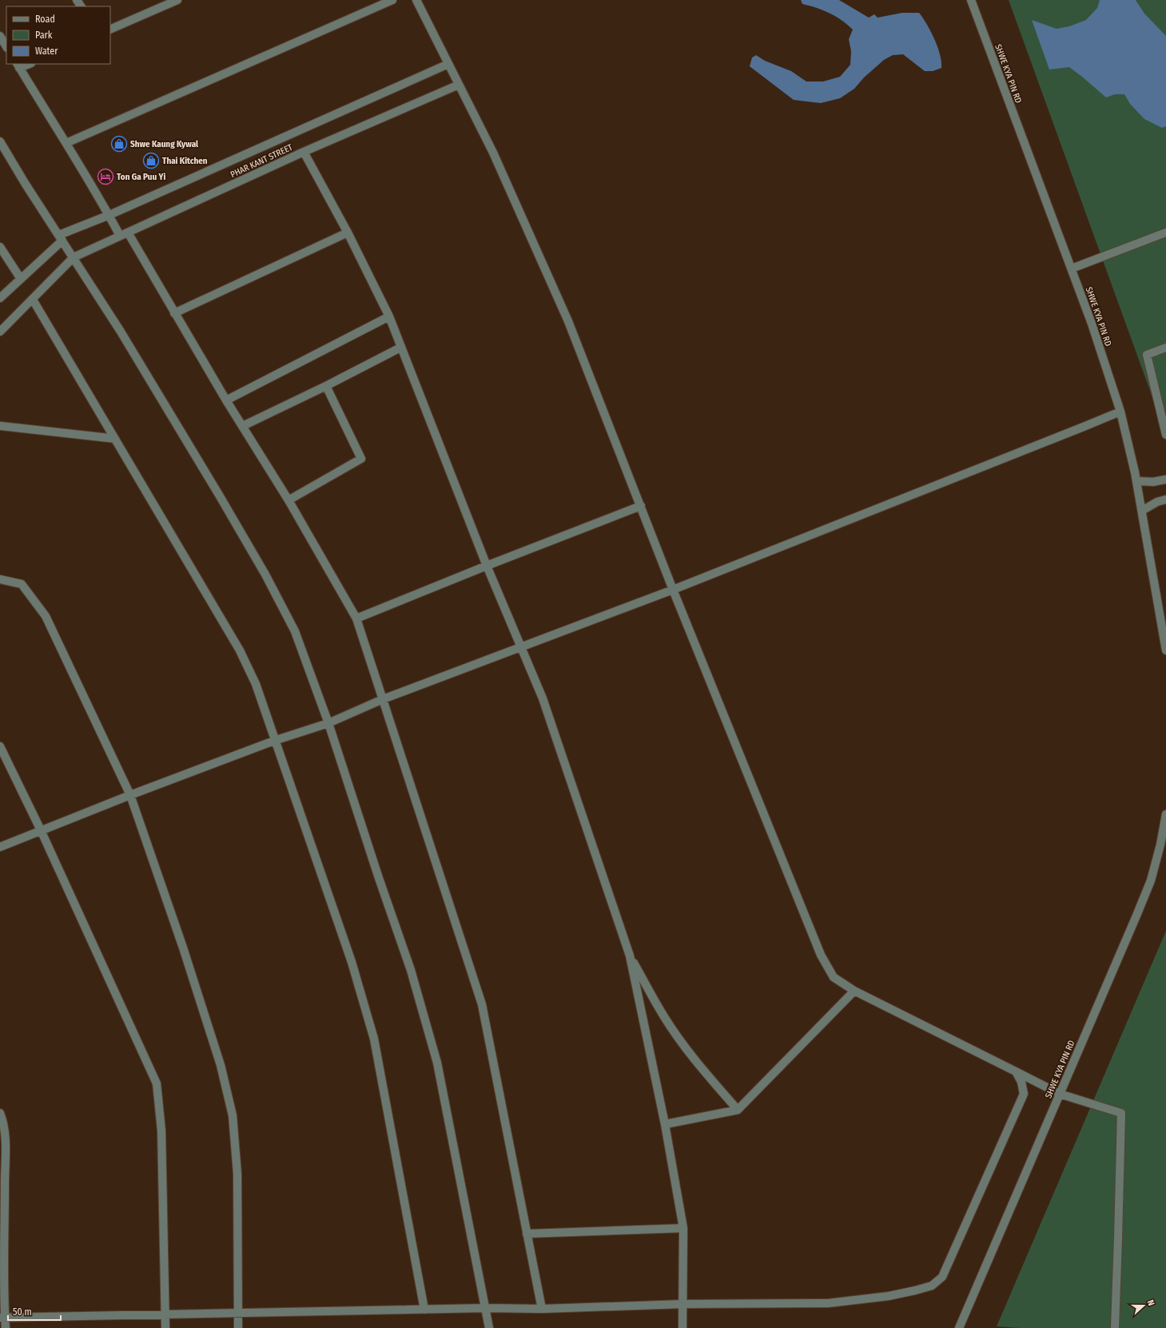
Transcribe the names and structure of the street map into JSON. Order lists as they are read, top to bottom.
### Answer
{
  "streets": {
    "street": ["SHWE KYA PIN RD", "PHAR KANT STREET"]
  },
  "places": {
    "shop": ["Shwe Kaung Kywal", "Thai Kitchen"],
    "hotel": ["Ton Ga Puu Yi"]
  },
  "legend": ["Road", "Park", "Water"],
  "scale_bar": "50 m",
  "north": "right"
}
